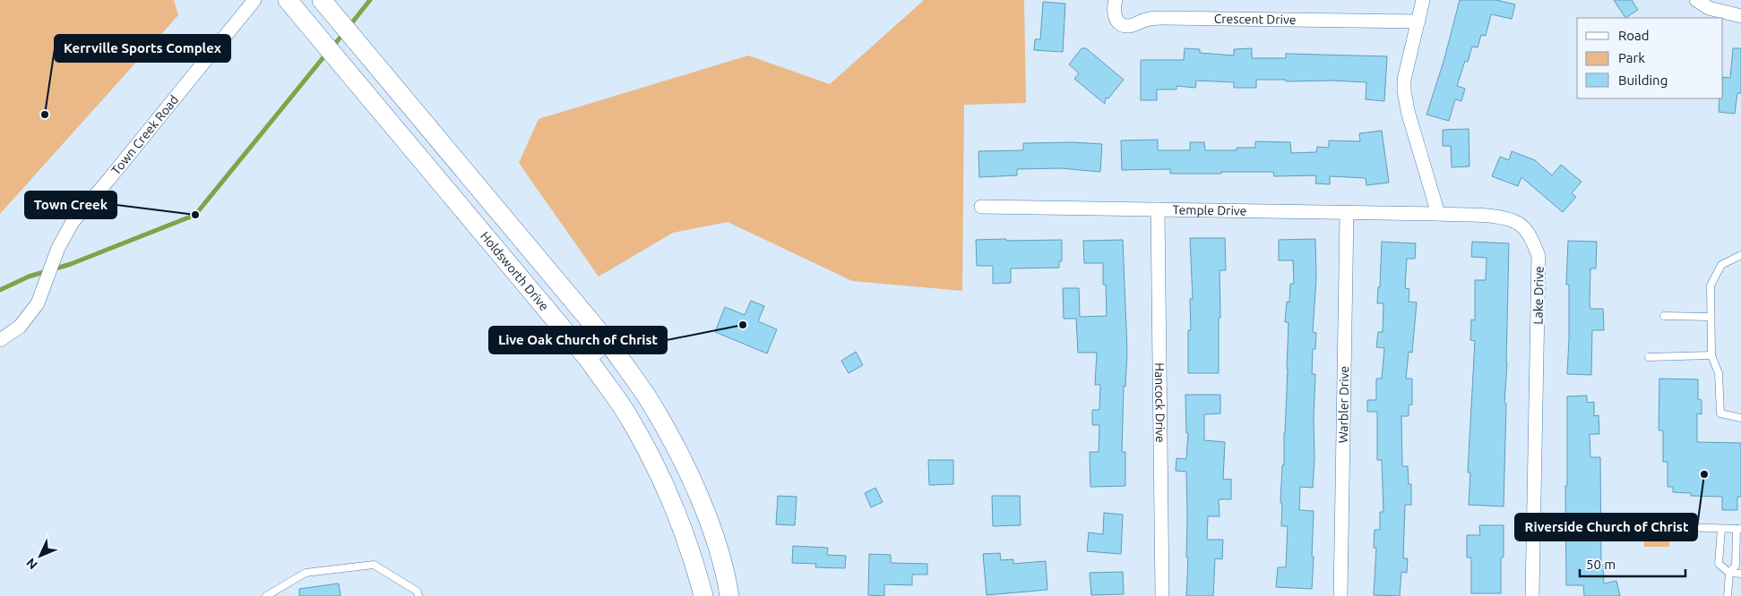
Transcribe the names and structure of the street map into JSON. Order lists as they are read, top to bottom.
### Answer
{
  "streets": {
    "main road": ["Holdsworth Drive"],
    "street": [
      "Crescent Drive",
      "Town Creek Road",
      "Temple Drive",
      "Lake Drive",
      "Hancock Drive",
      "Warbler Drive"
    ]
  },
  "crossings": [
    ["Temple Drive", "Lake Drive"],
    ["Temple Drive", "Hancock Drive"],
    ["Temple Drive", "Warbler Drive"]
  ],
  "places": [
    "Kerrville Sports Complex",
    "Town Creek",
    "Live Oak Church of Christ",
    "Riverside Church of Christ"
  ],
  "legend": ["Road", "Park", "Building"],
  "scale_bar": "50 m",
  "north": "bottom left"
}
